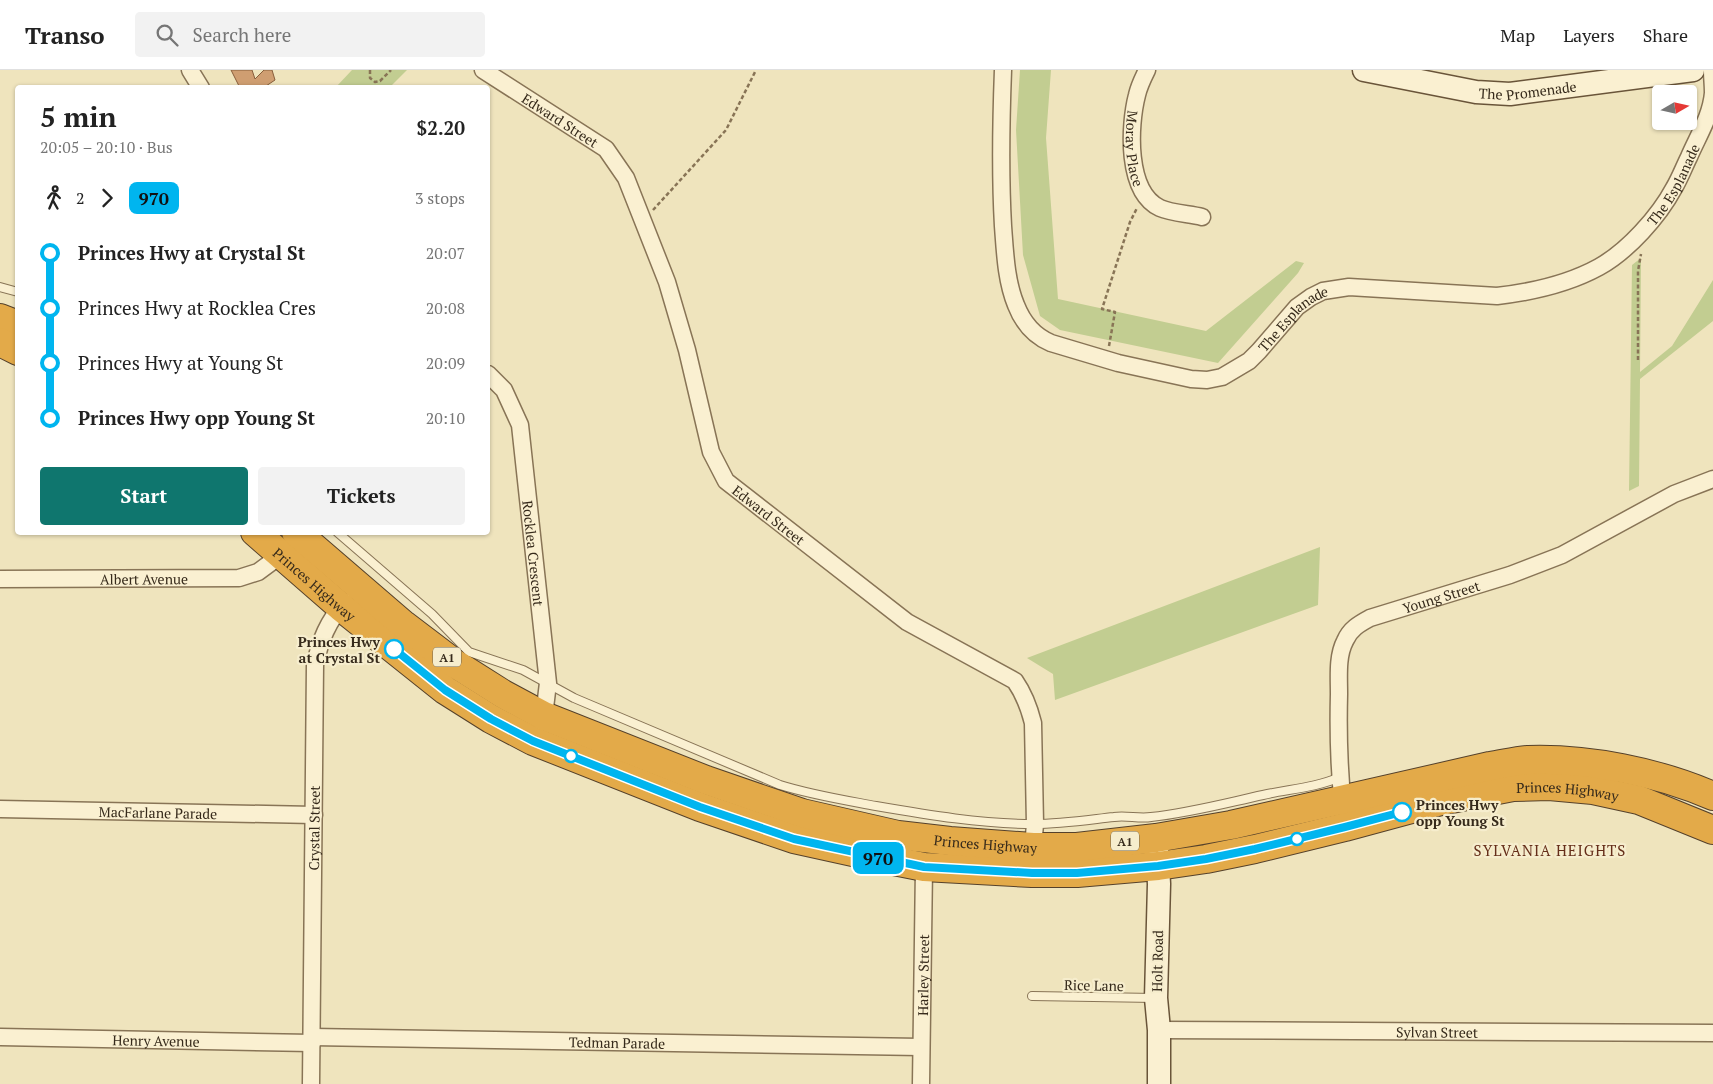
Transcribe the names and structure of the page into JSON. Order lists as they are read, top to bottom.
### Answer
{
  "streets": {
    "highway": ["Princes Highway", "A1"],
    "street": [
      "The Promenade",
      "Edward Street",
      "Moray Place",
      "The Esplanade",
      "Rocklea Crescent",
      "Albert Avenue",
      "Young Street",
      "MacFarlane Parade",
      "Crystal Street",
      "Holt Road",
      "Harley Street",
      "Sylvan Street",
      "Henry Avenue",
      "Tedman Parade"
    ],
    "lane": ["Rice Lane"]
  },
  "crossings": [
    ["Edward Street", "Princes Highway"],
    ["Rocklea Crescent", "Princes Highway"],
    ["Albert Avenue", "Princes Highway"],
    ["Princes Highway", "Young Street"],
    ["Princes Highway", "Crystal Street"],
    ["Princes Highway", "Holt Road"],
    ["Princes Highway", "Harley Street"],
    ["MacFarlane Parade", "Crystal Street"],
    ["Crystal Street", "Henry Avenue"],
    ["Crystal Street", "Tedman Parade"],
    ["Holt Road", "Rice Lane"],
    ["Holt Road", "Sylvan Street"],
    ["Harley Street", "Tedman Parade"],
    ["Henry Avenue", "Tedman Parade"]
  ],
  "districts": ["SYLVANIA HEIGHTS"],
  "places": ["Princes Hwy at Crystal St", "Princes Hwy opp Young St"],
  "lines": ["bus line 970"],
  "north": "right",
  "page": {
    "header": "Transo",
    "search": "Search here",
    "nav": ["Map", "Layers", "Share"],
    "on_map": "970",
    "heading": ["5 min", "20:05 – 20:10 · Bus", "$2.20"],
    "legs": ["2", "970", "3 stops"],
    "list": [
      {
        "name": "Princes Hwy at Crystal St",
        "value": "20:07"
      },
      {
        "name": "Princes Hwy at Rocklea Cres",
        "value": "20:08"
      },
      {
        "name": "Princes Hwy at Young St",
        "value": "20:09"
      },
      {
        "name": "Princes Hwy opp Young St",
        "value": "20:10"
      }
    ],
    "buttons": ["Start", "Tickets"]
  }
}
